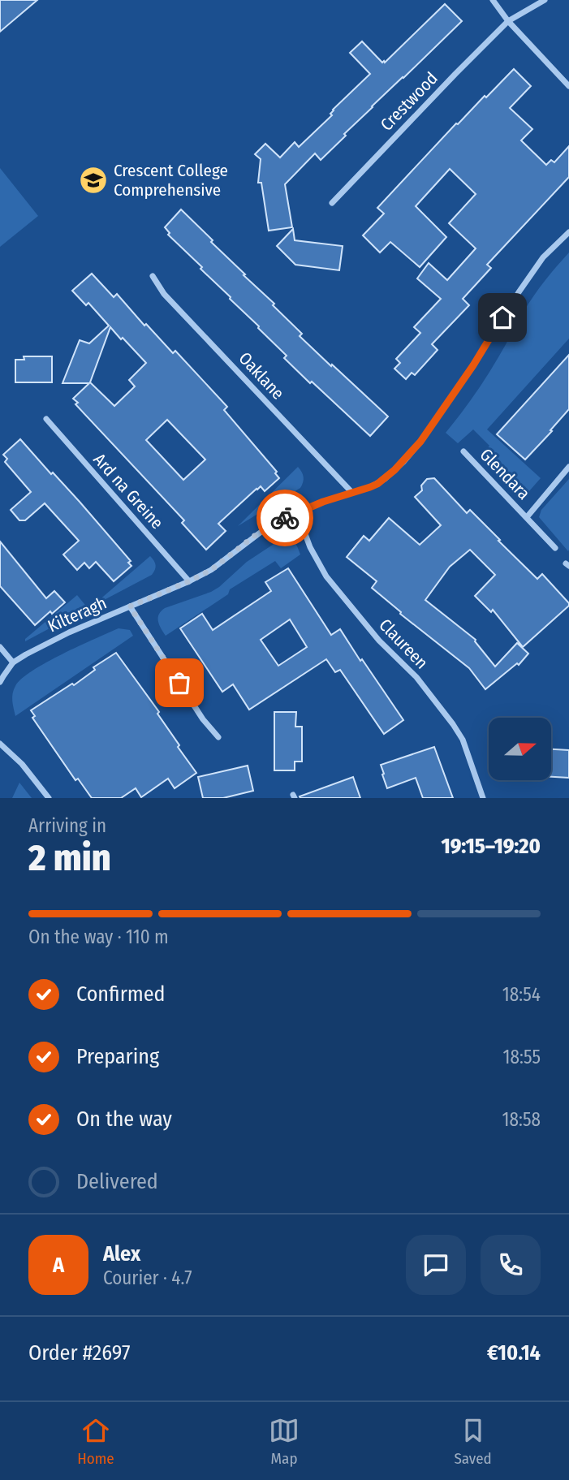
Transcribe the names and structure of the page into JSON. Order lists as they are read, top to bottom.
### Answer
{
  "streets": {
    "street": [
      "Crestwood",
      "Oaklane",
      "Glendara",
      "Ard na Greine",
      "Kilteragh",
      "Claureen"
    ]
  },
  "crossings": [
    ["Oaklane", "Kilteragh"],
    ["Ard na Greine", "Kilteragh"],
    ["Kilteragh", "Claureen"]
  ],
  "places": {
    "school or university": ["Crescent College Comprehensive"]
  },
  "north": "right",
  "page": {
    "heading": ["2 min", "Arriving in", "19:15–19:20"],
    "panel": [
      "Alex",
      "Courier · 4.7",
      "Order #2697",
      "€10.14"
    ],
    "bar": "On the way · 110 m",
    "list": [
      ["Confirmed", "18:54"],
      ["Preparing", "18:55"],
      ["On the way", "18:58"],
      "Delivered"
    ],
    "round": "A",
    "tabs": ["Home", "Map", "Saved"]
  }
}
